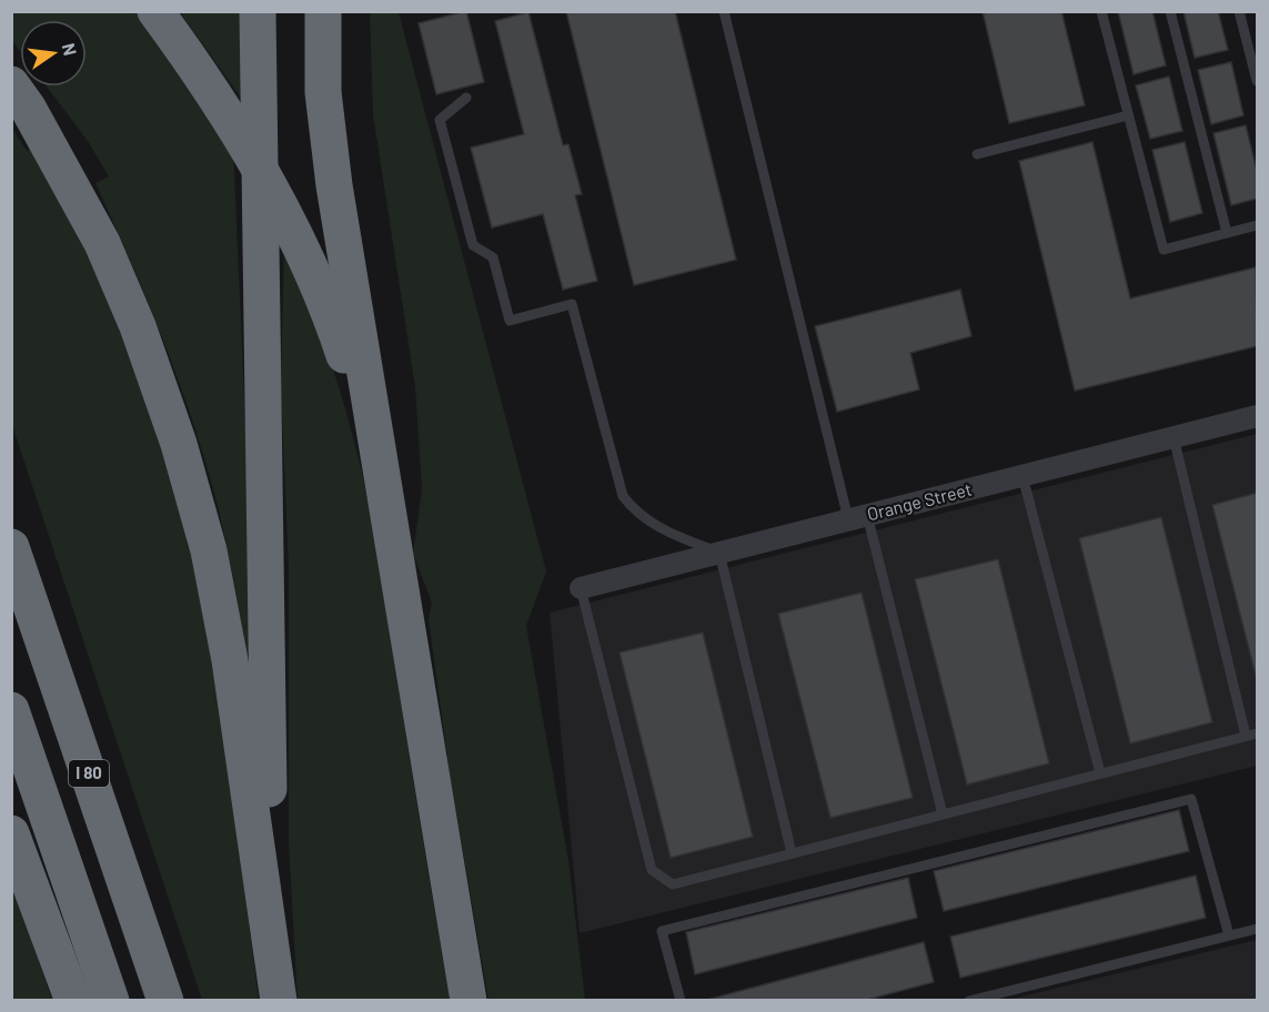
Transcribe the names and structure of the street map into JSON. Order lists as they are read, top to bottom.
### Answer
{
  "streets": {
    "highway": ["I 80"],
    "street": ["Orange Street"]
  },
  "north": "right"
}
